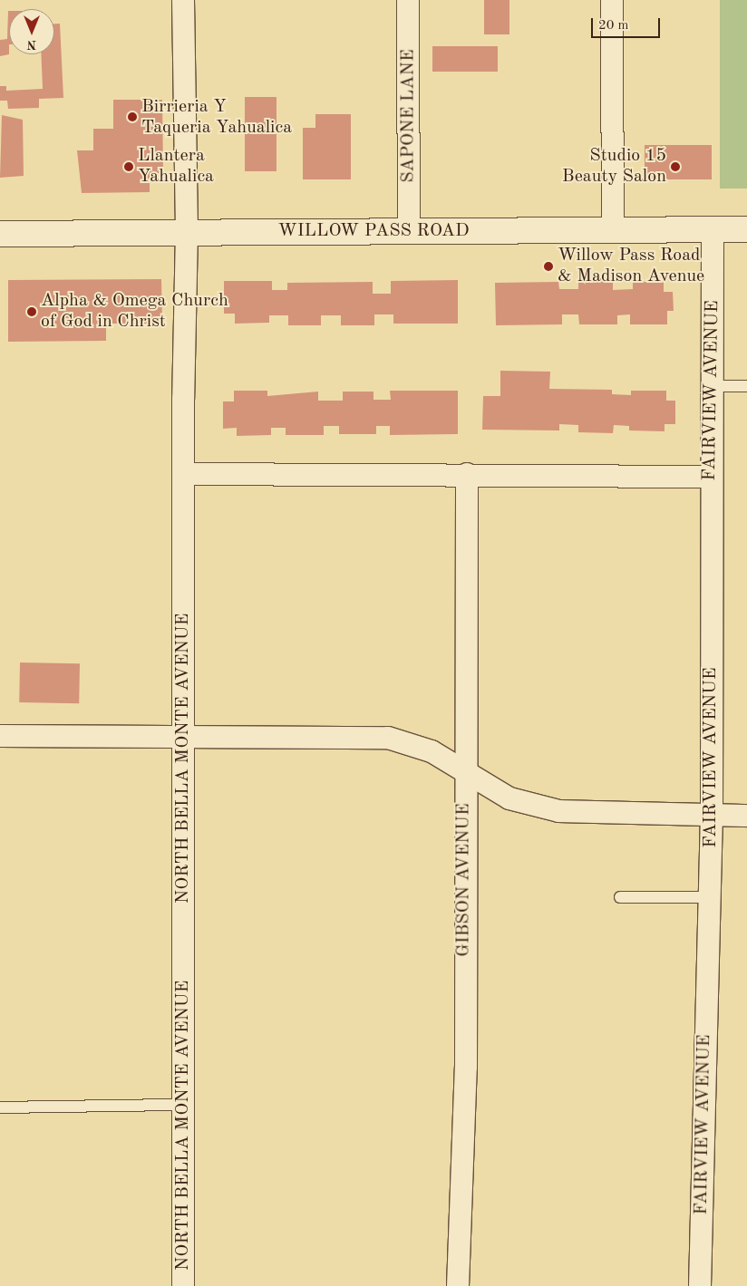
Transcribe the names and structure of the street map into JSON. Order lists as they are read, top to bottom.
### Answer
{
  "streets": {
    "main road": ["WILLOW PASS ROAD"],
    "street": [
      "SAPONE LANE",
      "FAIRVIEW AVENUE",
      "NORTH BELLA MONTE AVENUE",
      "GIBSON AVENUE"
    ]
  },
  "crossings": [
    ["SAPONE LANE", "WILLOW PASS ROAD"],
    ["WILLOW PASS ROAD", "FAIRVIEW AVENUE"],
    ["WILLOW PASS ROAD", "NORTH BELLA MONTE AVENUE"]
  ],
  "places": [
    "Birrieria Y Taqueria Yahualica",
    "Llantera Yahualica",
    "Studio 15 Beauty Salon",
    "Willow Pass Road & Madison Avenue",
    "Alpha & Omega Church of God in Christ"
  ],
  "scale_bar": "20 m",
  "north": "bottom"
}
